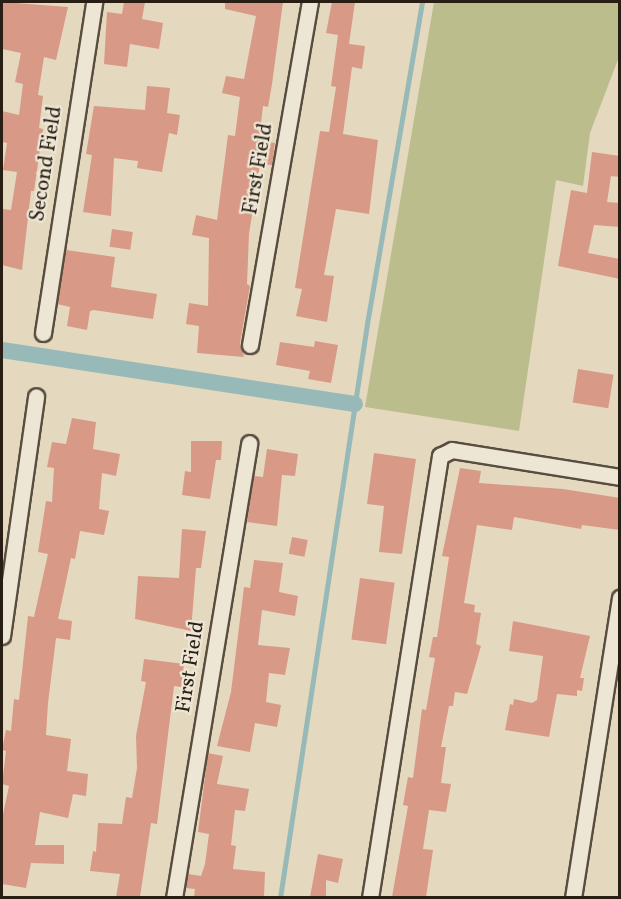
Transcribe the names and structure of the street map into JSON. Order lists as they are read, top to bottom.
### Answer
{
  "streets": {
    "street": ["Second Field", "First Field"]
  }
}
